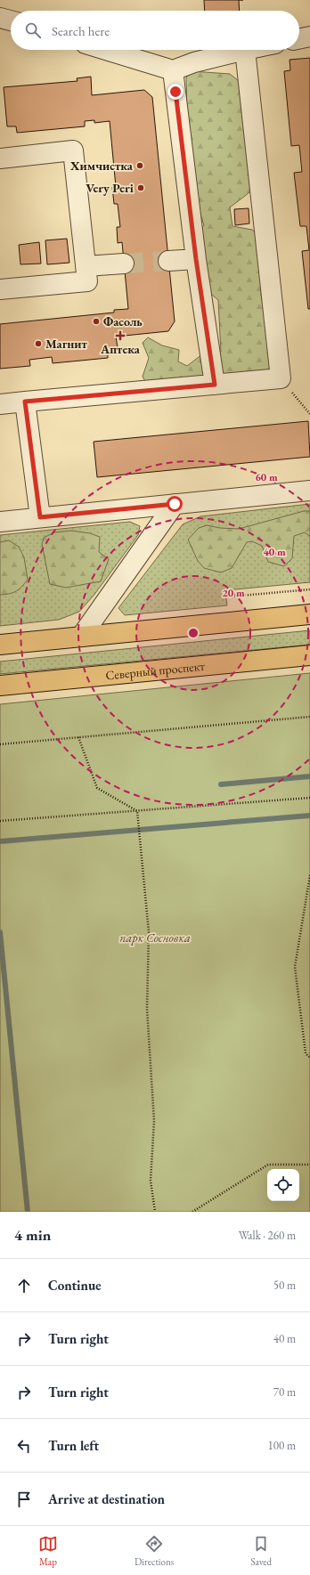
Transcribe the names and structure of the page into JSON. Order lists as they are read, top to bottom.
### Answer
{
  "streets": {
    "main road": ["Северный проспект"]
  },
  "parks": ["парк Сосновка"],
  "places": {
    "other": [
      "Химчистка",
      "Very Peri",
      "Фасоль",
      "Магнит"
    ],
    "health": ["Аптека"]
  },
  "page": {
    "search": "Search here",
    "heading": ["4 min", "Walk · 260 m"],
    "list": [
      ["Continue", "50 m"],
      ["Turn right", "40 m"],
      ["Turn right", "70 m"],
      ["Turn left", "100 m"],
      "Arrive at destination"
    ],
    "nav": ["Map", "Directions", "Saved"]
  },
  "rings": ["60 m", "40 m", "20 m"]
}
